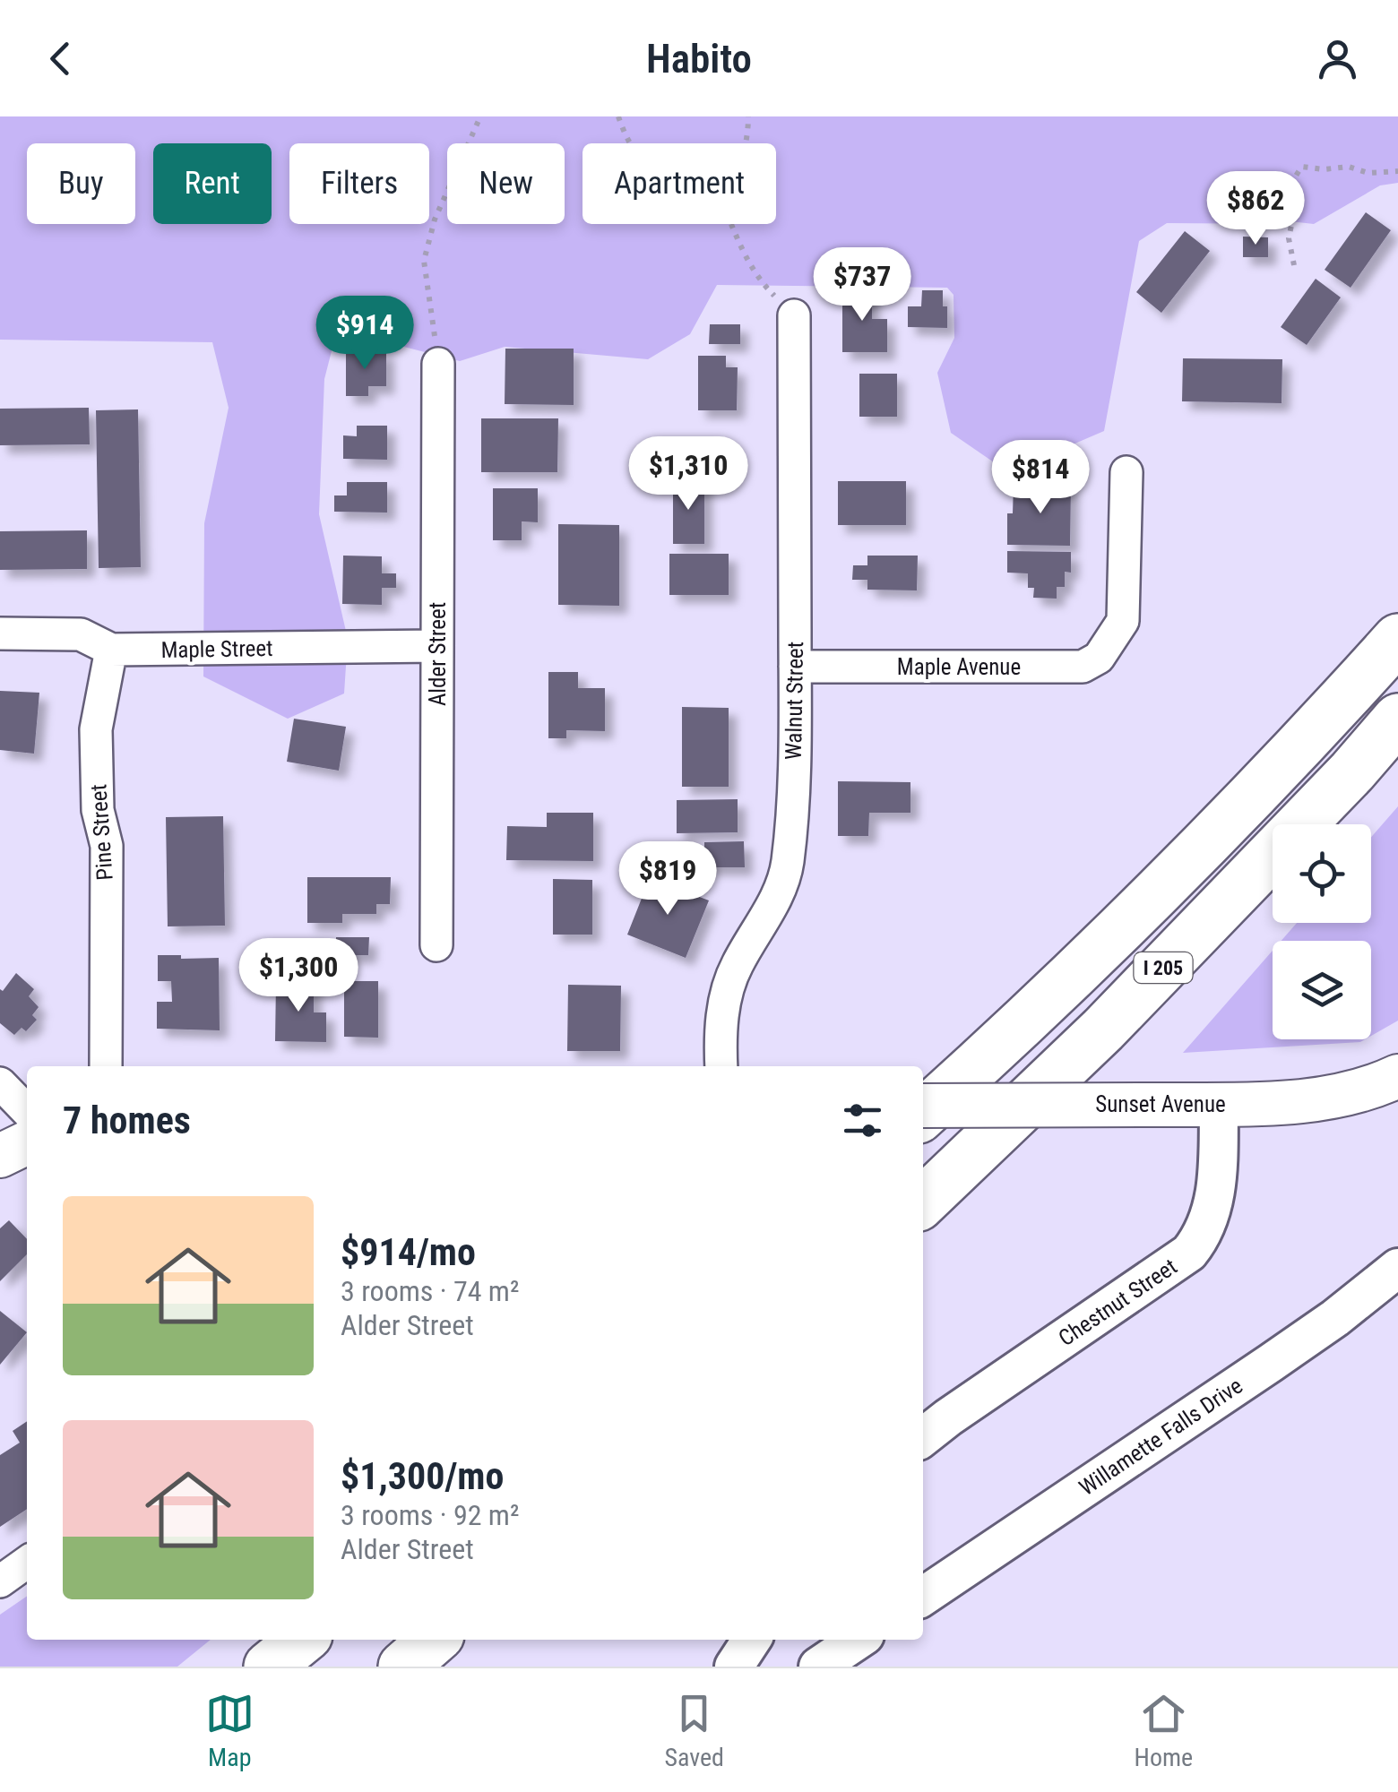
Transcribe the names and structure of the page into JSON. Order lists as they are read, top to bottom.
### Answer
{
  "streets": {
    "highway": ["I 205"],
    "main road": ["Sunset Avenue"],
    "street": [
      "Maple Street",
      "Alder Street",
      "Maple Avenue",
      "Walnut Street",
      "Pine Street",
      "Chestnut Street",
      "Willamette Falls Drive"
    ]
  },
  "crossings": [
    ["Maple Street", "Alder Street"],
    ["Maple Street", "Pine Street"],
    ["Maple Avenue", "Walnut Street"],
    ["Sunset Avenue", "Chestnut Street"]
  ],
  "page": {
    "header": "Habito",
    "chip": [
      "Buy",
      "Rent",
      "Filters",
      "New",
      "Apartment"
    ],
    "price": [
      "$862",
      "$737",
      "$914",
      "$1,310",
      "$814",
      "$819",
      "$1,300"
    ],
    "heading": "7 homes",
    "list": [
      {
        "name": "$914/mo",
        "note": "3 rooms · 74 m² · Alder Street"
      },
      {
        "name": "$1,300/mo",
        "note": "3 rooms · 92 m² · Alder Street"
      }
    ],
    "tabs": ["Map", "Saved", "Home"]
  }
}
